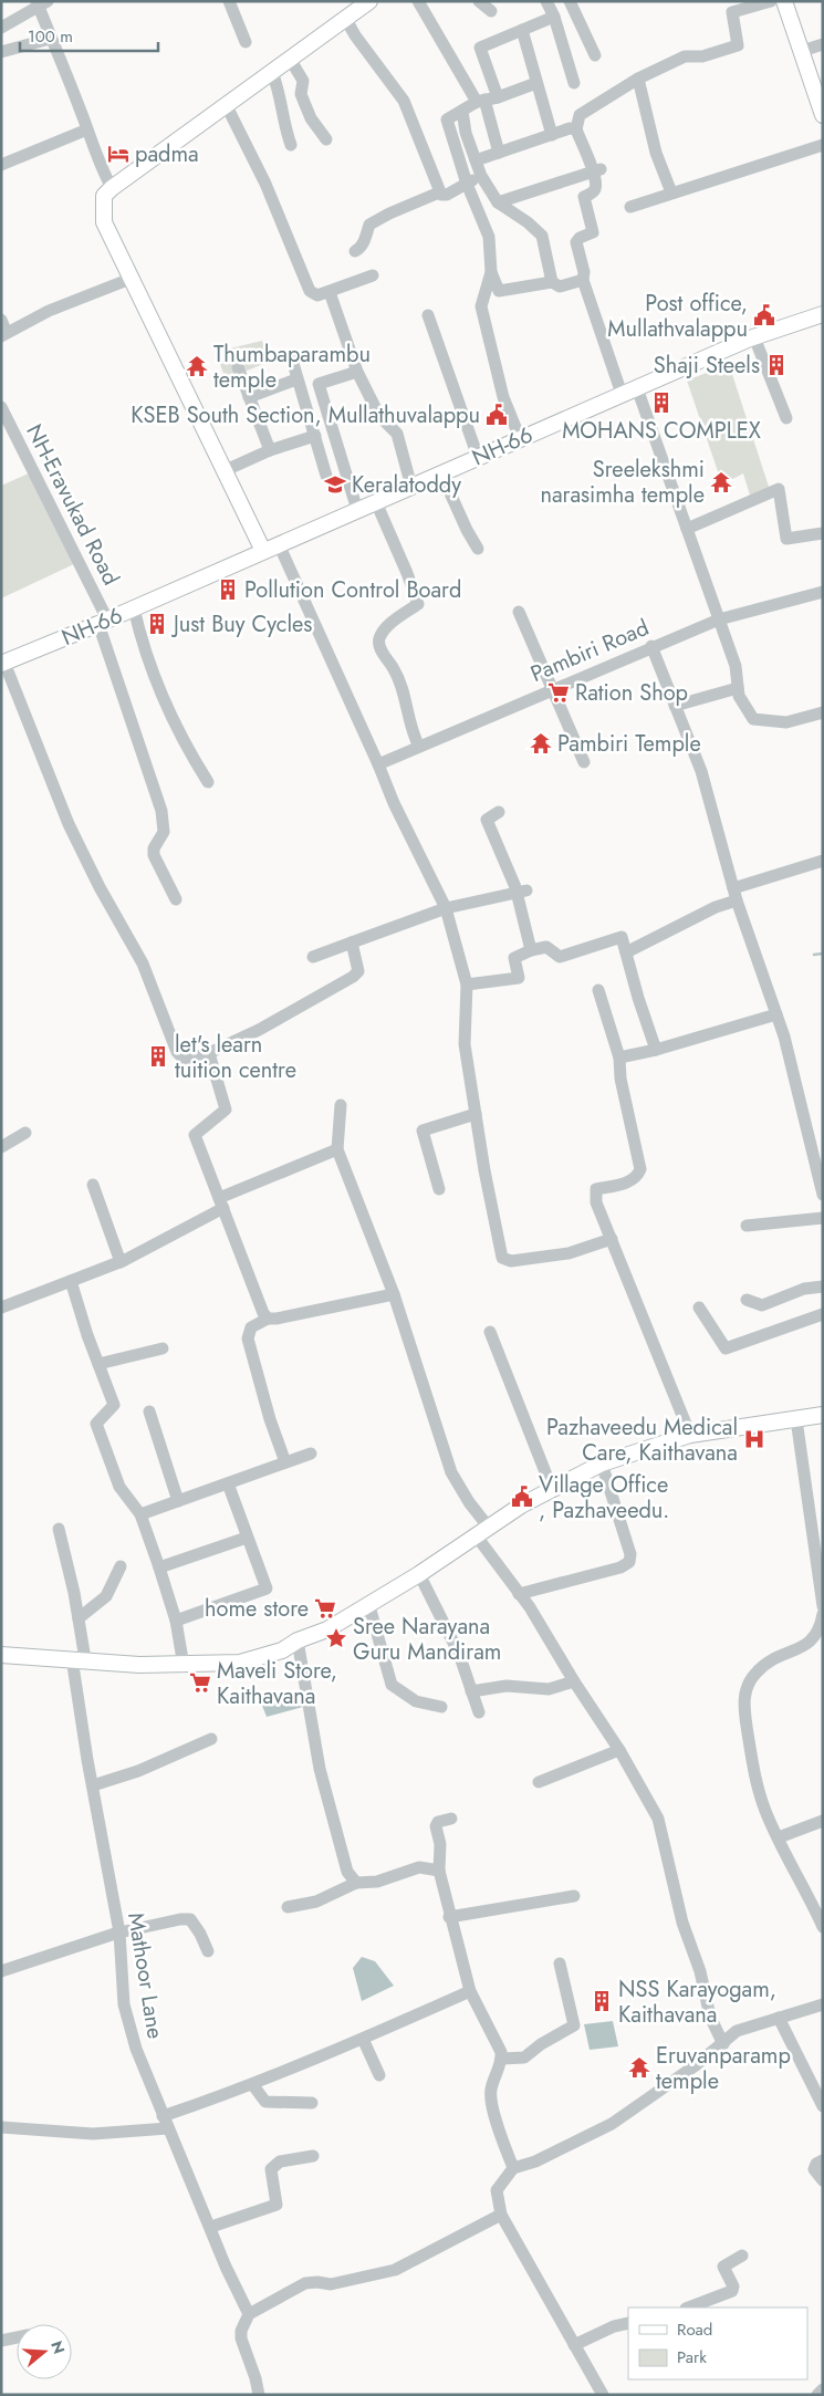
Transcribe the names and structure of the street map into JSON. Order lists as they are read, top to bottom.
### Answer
{
  "streets": {
    "main road": ["NH-66"],
    "street": ["NH-Eravukad Road", "Pambiri Road", "Mathoor Lane"]
  },
  "crossings": [
    ["NH-66", "NH-Eravukad Road"]
  ],
  "places": {
    "hotel": ["padma"],
    "public building": ["Post office, Mullathvalappu", "KSEB South Section, Mullathuvalappu", "Village Office , Pazhaveedu."],
    "building": [
      "Shaji Steels",
      "MOHANS COMPLEX",
      "Pollution Control Board",
      "Just Buy Cycles",
      "let's learn tuition centre",
      "NSS Karayogam, Kaithavana"
    ],
    "temple": [
      "Thumbaparambu temple",
      "Sreelekshmi narasimha temple",
      "Pambiri Temple",
      "Eruvanparamp temple"
    ],
    "school or university": ["Keralatoddy"],
    "supermarket": ["Ration Shop", "home store", "Maveli Store, Kaithavana"],
    "hospital": ["Pazhaveedu Medical Care, Kaithavana"],
    "place": ["Sree Narayana Guru Mandiram"]
  },
  "legend": ["Road", "Park"],
  "scale_bar": "100 m",
  "north": "right"
}
